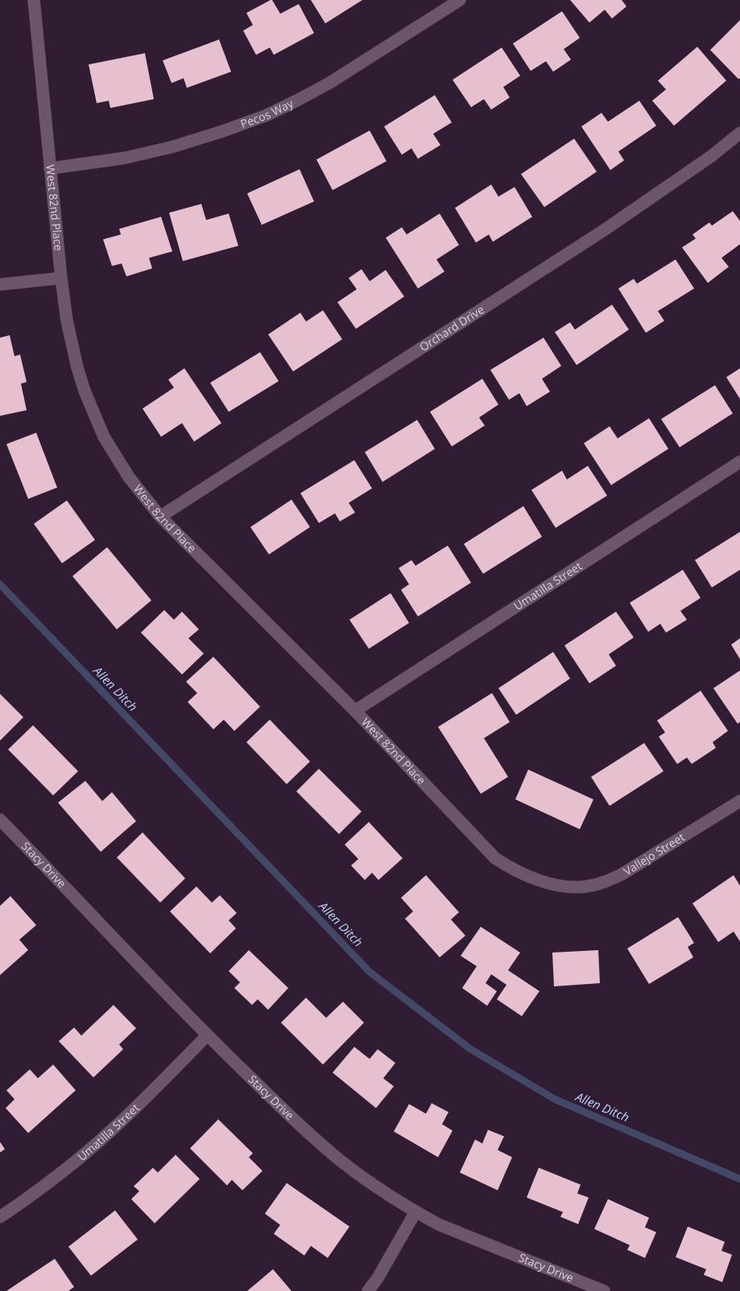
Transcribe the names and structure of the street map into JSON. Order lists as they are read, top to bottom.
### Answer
{
  "streets": {
    "street": [
      "Pecos Way",
      "West 82nd Place",
      "Orchard Drive",
      "Umatilla Street",
      "Vallejo Street",
      "Stacy Drive"
    ]
  },
  "crossings": [
    ["Pecos Way", "West 82nd Place"],
    ["West 82nd Place", "Orchard Drive"],
    ["West 82nd Place", "Umatilla Street"],
    ["West 82nd Place", "Vallejo Street"],
    ["Umatilla Street", "Stacy Drive"]
  ],
  "water": ["Allen Ditch"]
}
